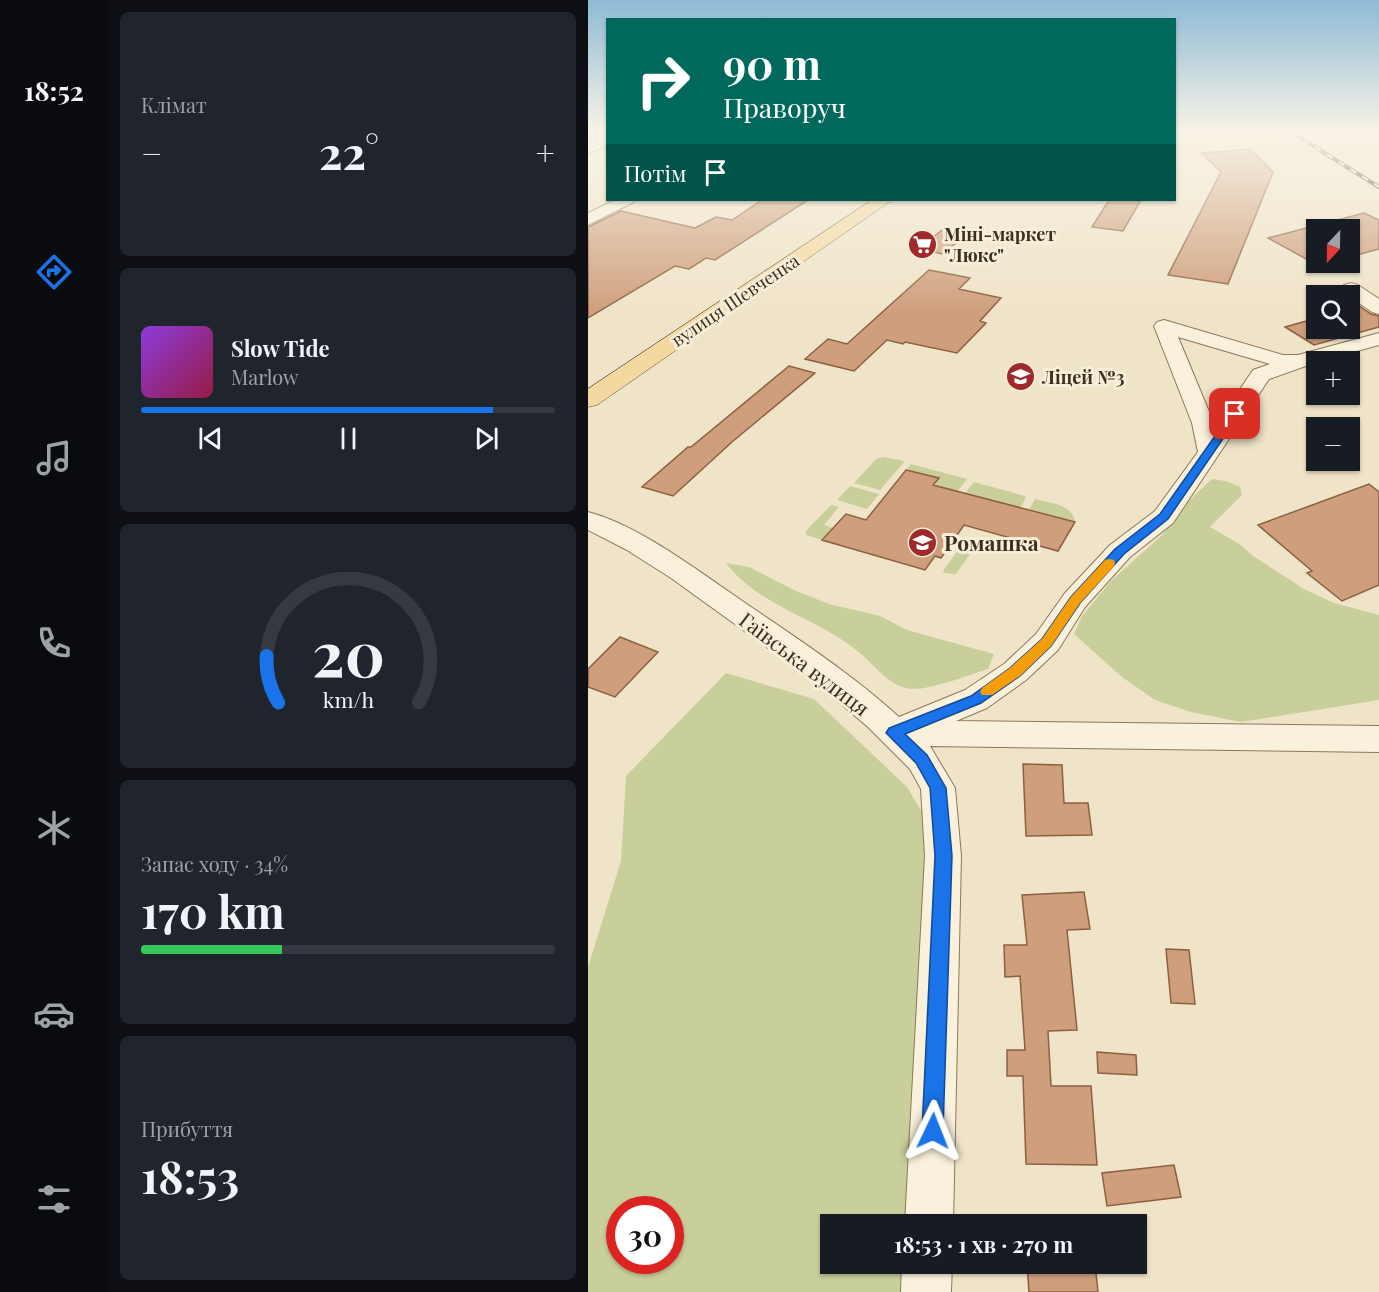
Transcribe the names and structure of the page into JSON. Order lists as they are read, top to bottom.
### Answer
{
  "streets": {
    "main road": ["вулиця Шевченка"],
    "street": ["Гаївська вулиця"]
  },
  "places": {
    "supermarket": ["Міні-маркет \"Люкс\""],
    "school or university": ["Ліцей №3", "Ромашка"]
  },
  "north": "bottom",
  "page": {
    "tabs": "18:52",
    "tile": [
      "Клімат",
      ["Запас ходу · 34%", "170 km"],
      ["Прибуття", "18:53"]
    ],
    "turn": ["90 m", "Праворуч"],
    "heat": ["−", "22°", "+"],
    "then": "Потім",
    "map_buttons": ["+", "−"],
    "song": ["Slow Tide", "Marlow"],
    "limit": "30",
    "trip": "18:53 · 1 хв · 270 m",
    "gauge": ["20", "km/h"]
  }
}
